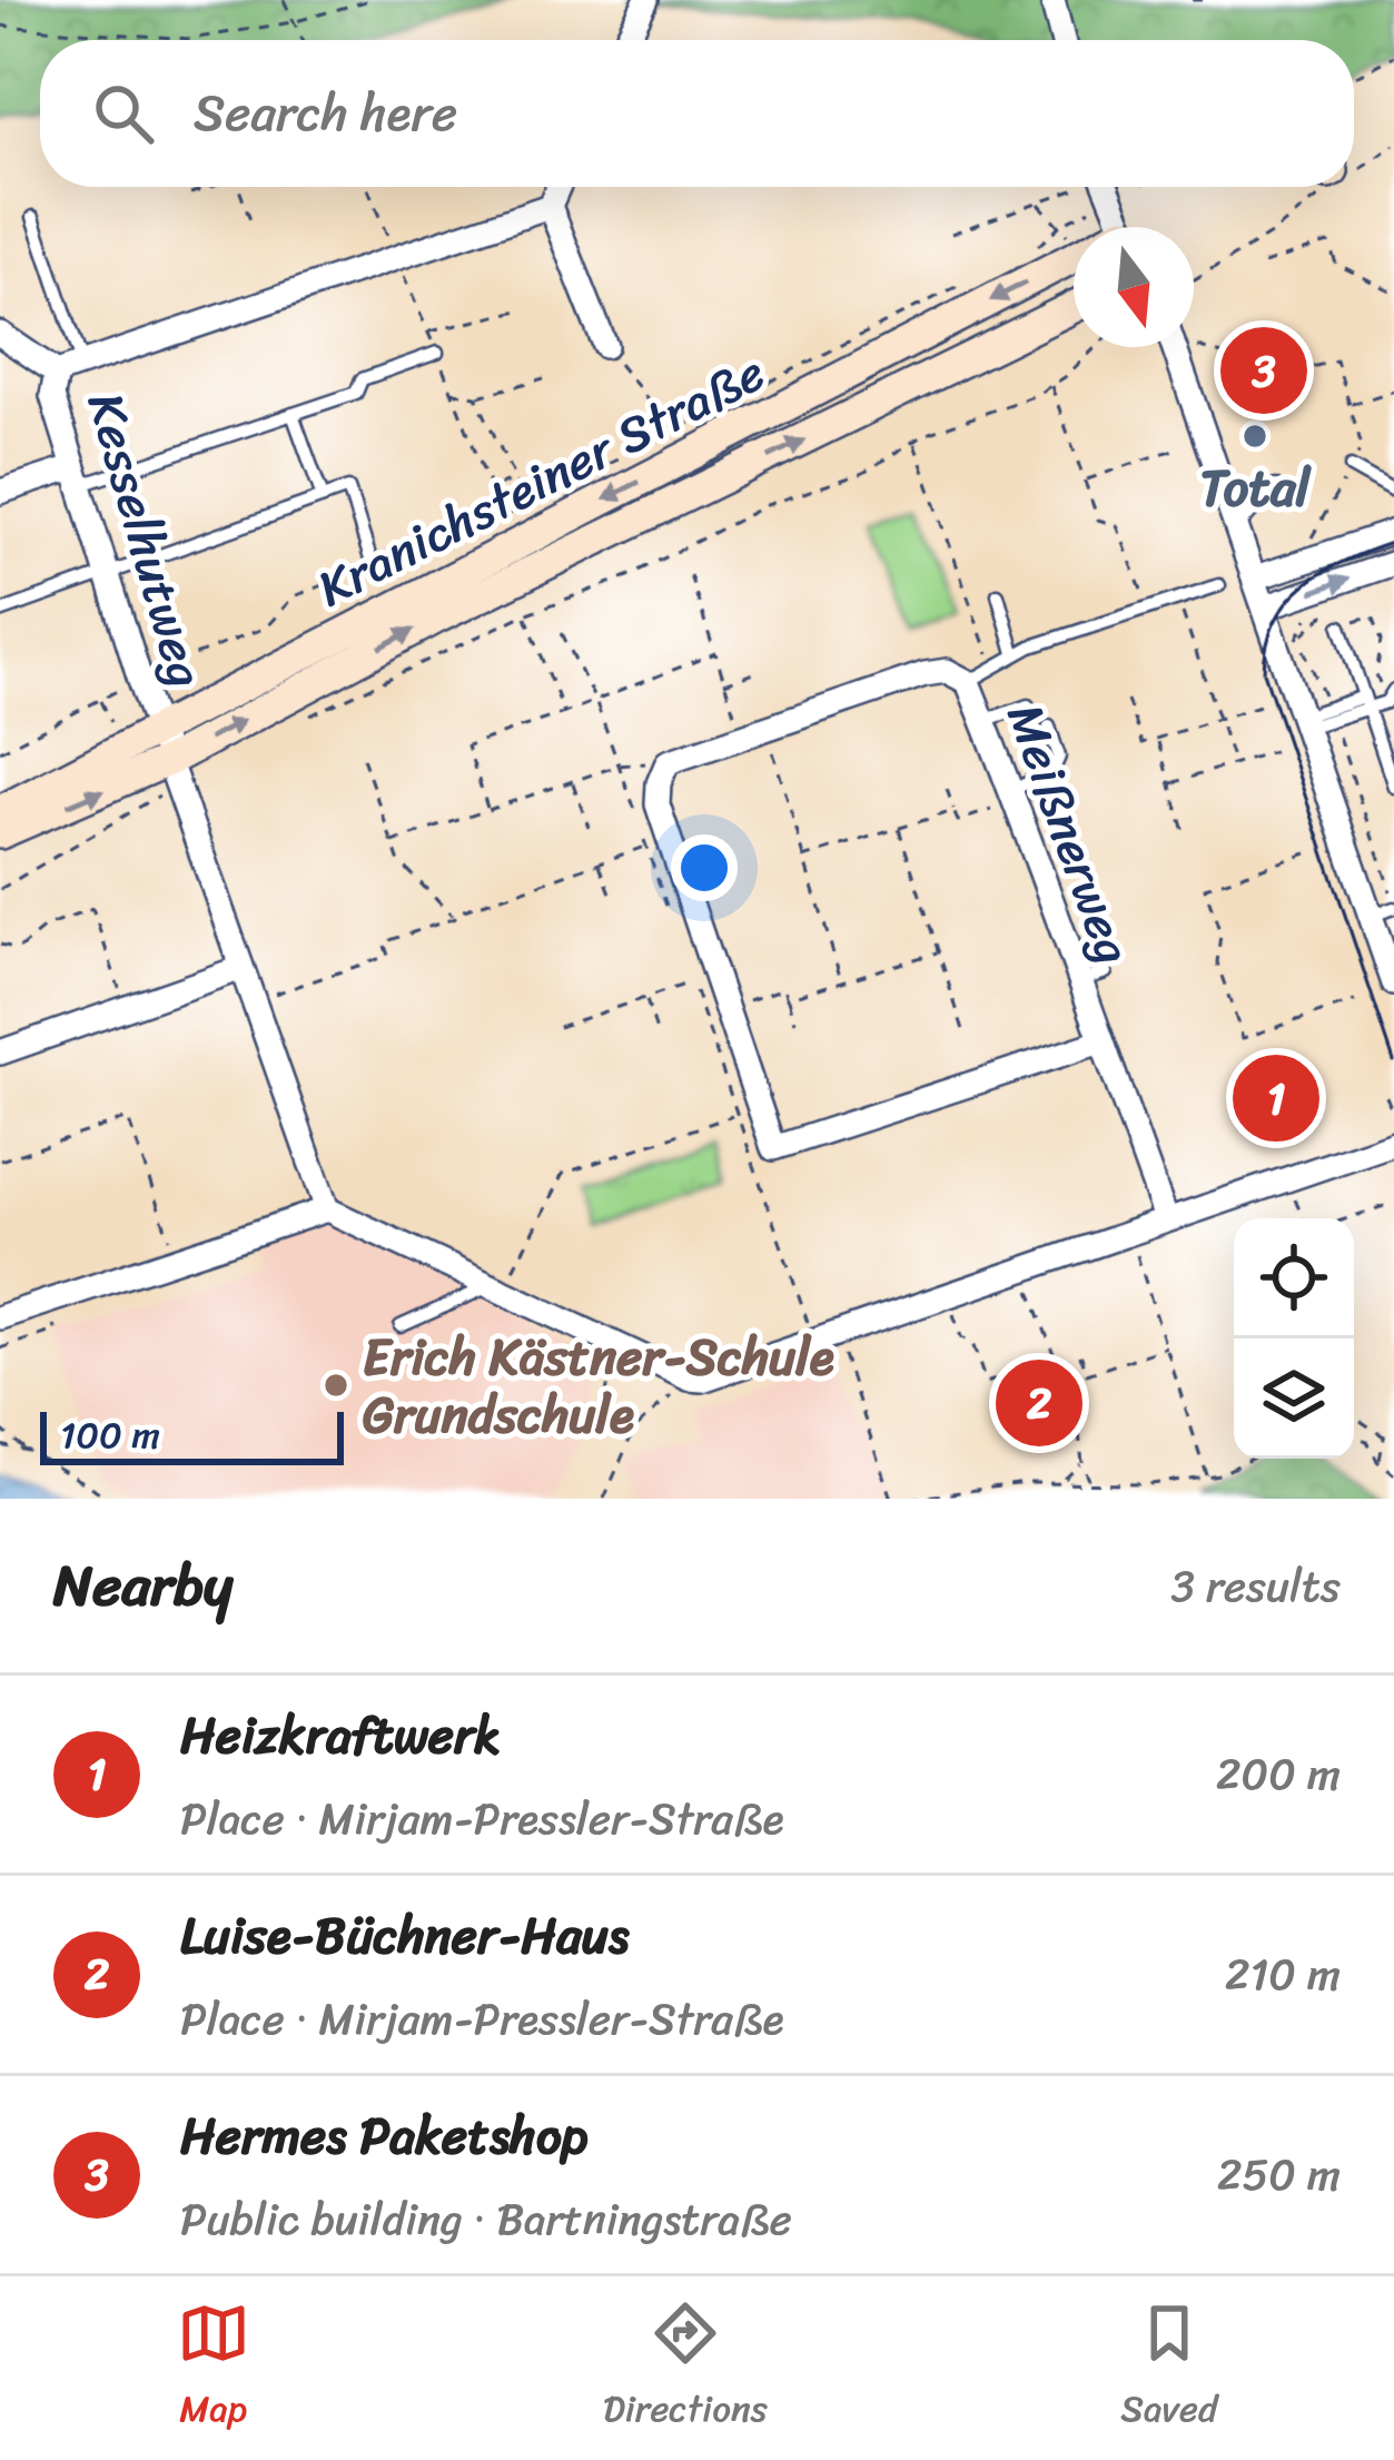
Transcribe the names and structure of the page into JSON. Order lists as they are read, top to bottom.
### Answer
{
  "streets": {
    "main road": ["Kranichsteiner Straße"],
    "street": ["Kesselhutweg", "Meißnerweg"]
  },
  "crossings": [
    ["Kranichsteiner Straße", "Kesselhutweg"]
  ],
  "places": ["Total", "Erich Kästner-Schule Grundschule"],
  "scale_bar": "100 m",
  "north": "bottom",
  "page": {
    "search": "Search here",
    "pins": ["3", "1", "2"],
    "scale": "100 m",
    "heading": ["Nearby", "3 results"],
    "list": [
      {
        "mark": "1",
        "name": "Heizkraftwerk",
        "note": "Place · Mirjam-Pressler-Straße",
        "value": "200 m"
      },
      {
        "mark": "2",
        "name": "Luise-Büchner-Haus",
        "note": "Place · Mirjam-Pressler-Straße",
        "value": "210 m"
      },
      {
        "mark": "3",
        "name": "Hermes Paketshop",
        "note": "Public building · Bartningstraße",
        "value": "250 m"
      }
    ],
    "nav": ["Map", "Directions", "Saved"]
  }
}
